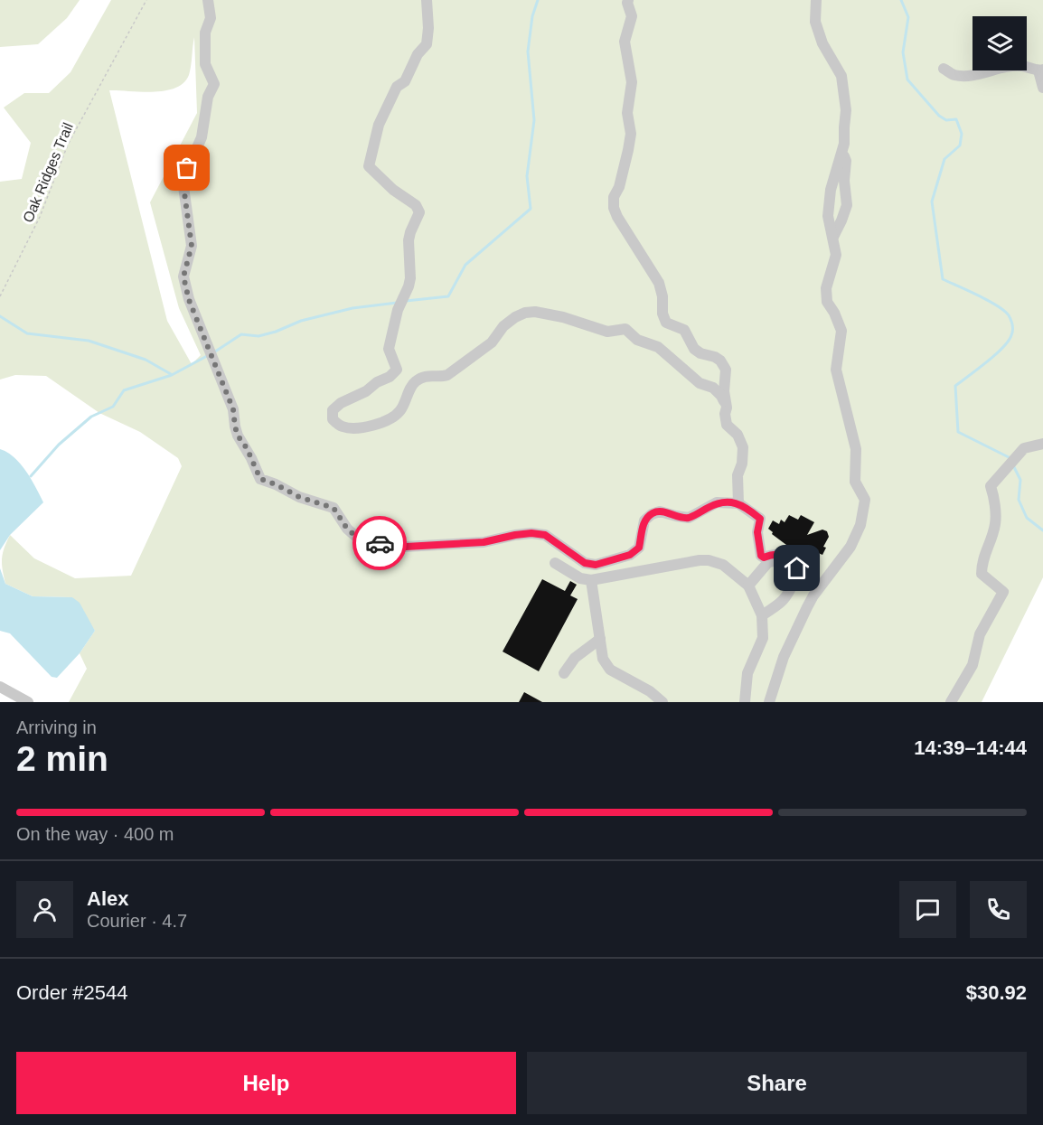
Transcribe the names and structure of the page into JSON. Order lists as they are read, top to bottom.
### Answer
{
  "streets": {
    "path": ["Oak Ridges Trail"]
  },
  "page": {
    "heading": ["2 min", "Arriving in", "14:39–14:44"],
    "panel": [
      "Alex",
      "Courier · 4.7",
      "Order #2544",
      "$30.92"
    ],
    "bar": "On the way · 400 m",
    "buttons": ["Help", "Share"]
  }
}
